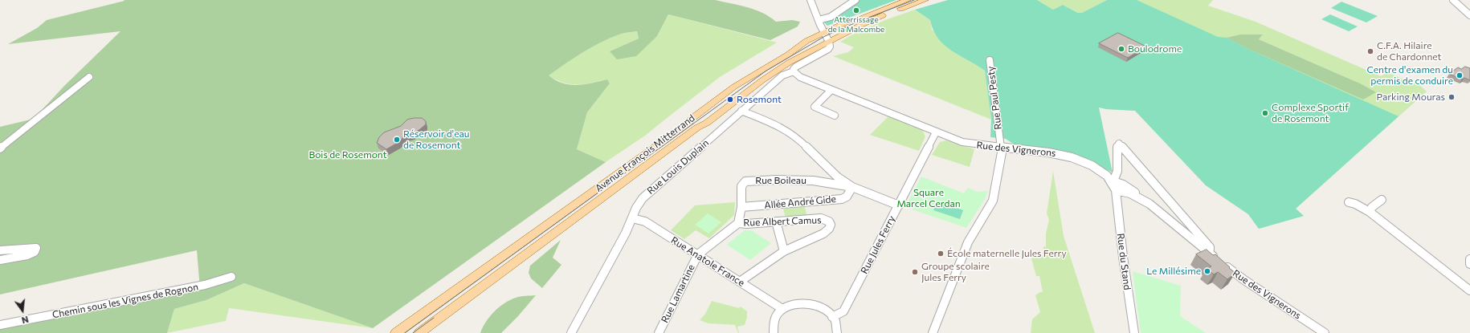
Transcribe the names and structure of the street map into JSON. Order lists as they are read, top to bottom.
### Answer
{
  "streets": {
    "main road": ["Avenue François Mitterrand"],
    "street": [
      "Rue Paul Pesty",
      "Rue des Vignerons",
      "Rue Louis Duplain",
      "Rue Boileau",
      "Allée André Gide",
      "Rue Albert Camus",
      "Rue Jules Ferry",
      "Rue Anatole France",
      "Rue du Stand",
      "Rue Lamartine",
      "Chemin sous les Vignes de Rognon"
    ]
  },
  "crossings": [
    ["Rue Paul Pesty", "Rue des Vignerons"],
    ["Rue des Vignerons", "Rue Louis Duplain"],
    ["Rue des Vignerons", "Rue Jules Ferry"],
    ["Rue des Vignerons", "Rue du Stand"],
    ["Avenue François Mitterrand", "Rue Louis Duplain"],
    ["Rue Louis Duplain", "Rue Anatole France"],
    ["Rue Boileau", "Allée André Gide"],
    ["Rue Boileau", "Rue Albert Camus"],
    ["Rue Albert Camus", "Rue Anatole France"],
    ["Rue Anatole France", "Rue Lamartine"]
  ],
  "parks": ["Bois de Rosemont", "Square Marcel Cerdan"],
  "places": [
    "Atterrissage de la Malcombe",
    "Boulodrome",
    "C.F.A. Hilaire de Chardonnet",
    "Centre d'examen du permis de conduire",
    "Parking Mouras",
    "Rosemont",
    "Complexe Sportif de Rosemont",
    "Réservoir d'eau de Rosemont",
    "École maternelle Jules Ferry",
    "Le Millésime",
    "Groupe scolaire Jules Ferry"
  ],
  "north": "bottom"
}
